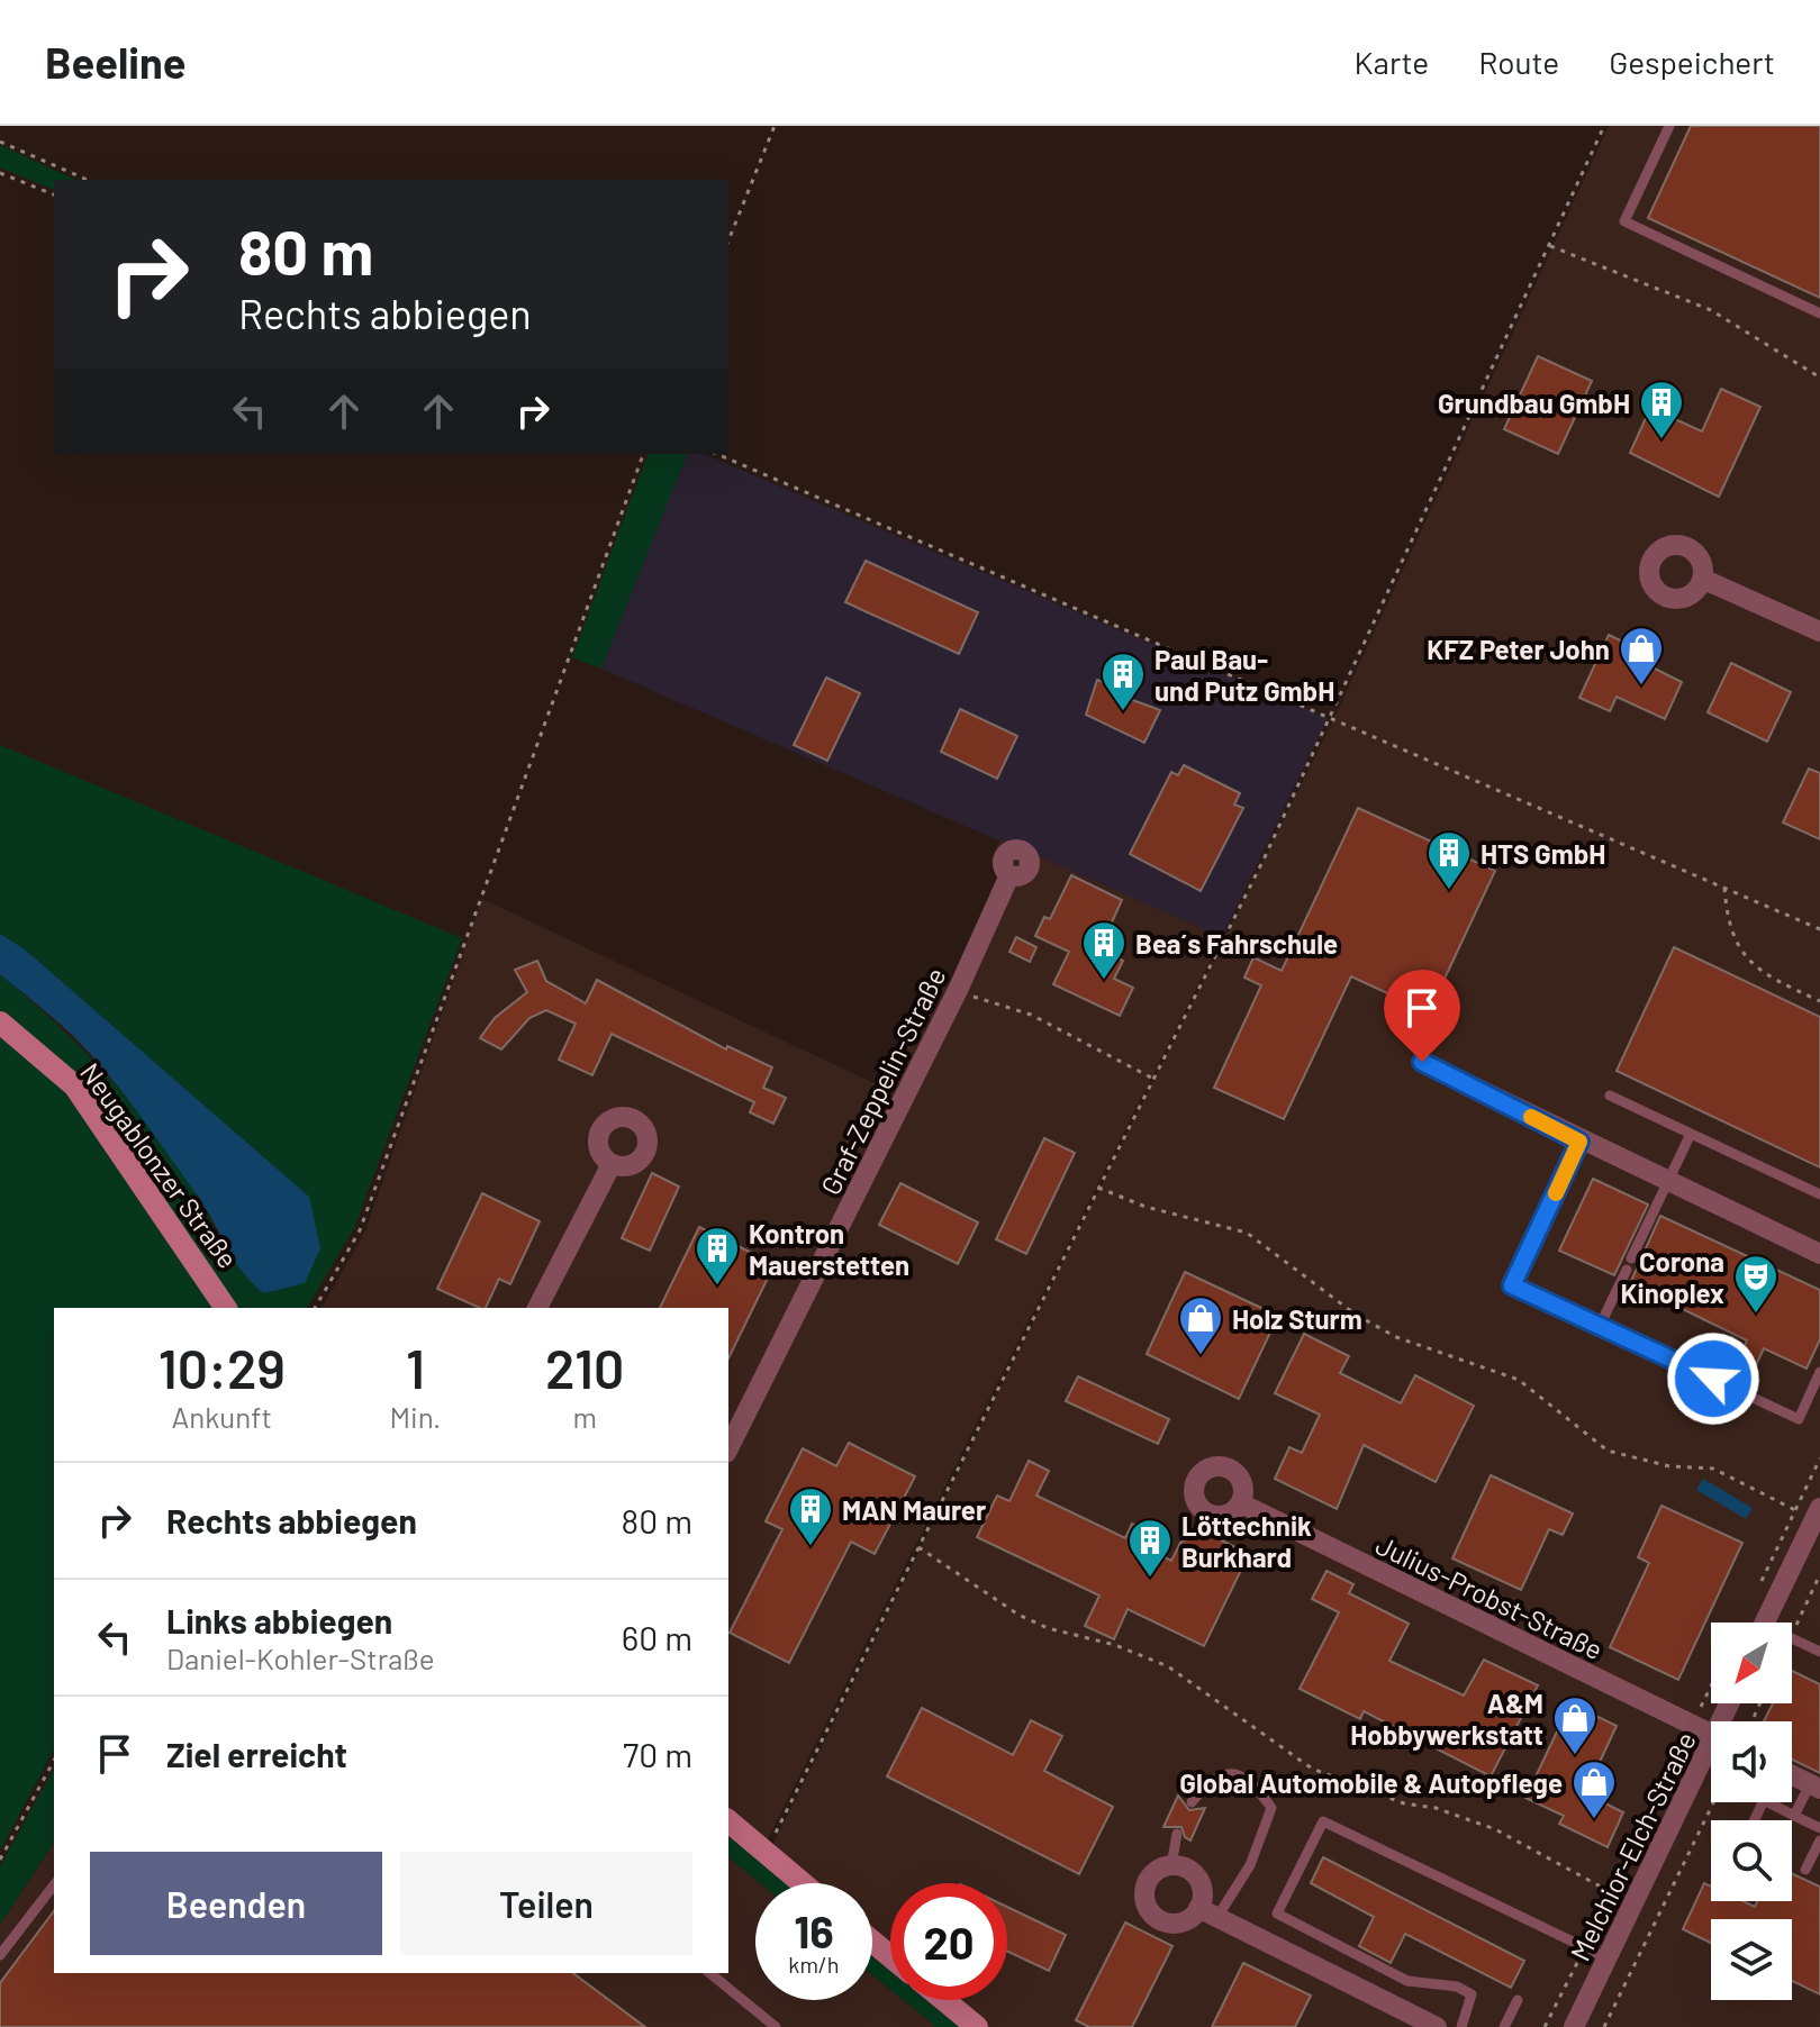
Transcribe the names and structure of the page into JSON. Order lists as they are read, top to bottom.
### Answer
{
  "streets": {
    "street": [
      "Graf-Zeppelin-Straße",
      "Neugablonzer Straße",
      "Julius-Probst-Straße",
      "Melchior-Elch-Straße"
    ]
  },
  "places": {
    "building": [
      "Grundbau GmbH",
      "Paul Bau- und Putz GmbH",
      "HTS GmbH",
      "Bea´s Fahrschule",
      "Kontron Mauerstetten",
      "MAN Maurer",
      "Löttechnik Burkhard"
    ],
    "shop": [
      "KFZ Peter John",
      "Holz Sturm",
      "A&M Hobbywerkstatt",
      "Global Automobile & Autopflege"
    ],
    "theatre": ["Corona Kinoplex"]
  },
  "north": "bottom left",
  "page": {
    "header": "Beeline",
    "nav": ["Karte", "Route", "Gespeichert"],
    "turn": ["80 m", "Rechts abbiegen"],
    "eta": [
      "10:29",
      "Ankunft",
      "1",
      "Min.",
      "210",
      "m"
    ],
    "list": [
      {
        "name": "Rechts abbiegen",
        "value": "80 m"
      },
      {
        "name": "Links abbiegen",
        "note": "Daniel-Kohler-Straße",
        "value": "60 m"
      },
      {
        "name": "Ziel erreicht",
        "value": "70 m"
      }
    ],
    "buttons": ["Beenden", "Teilen"],
    "speed": "16 km/h",
    "limit": "20"
  }
}
